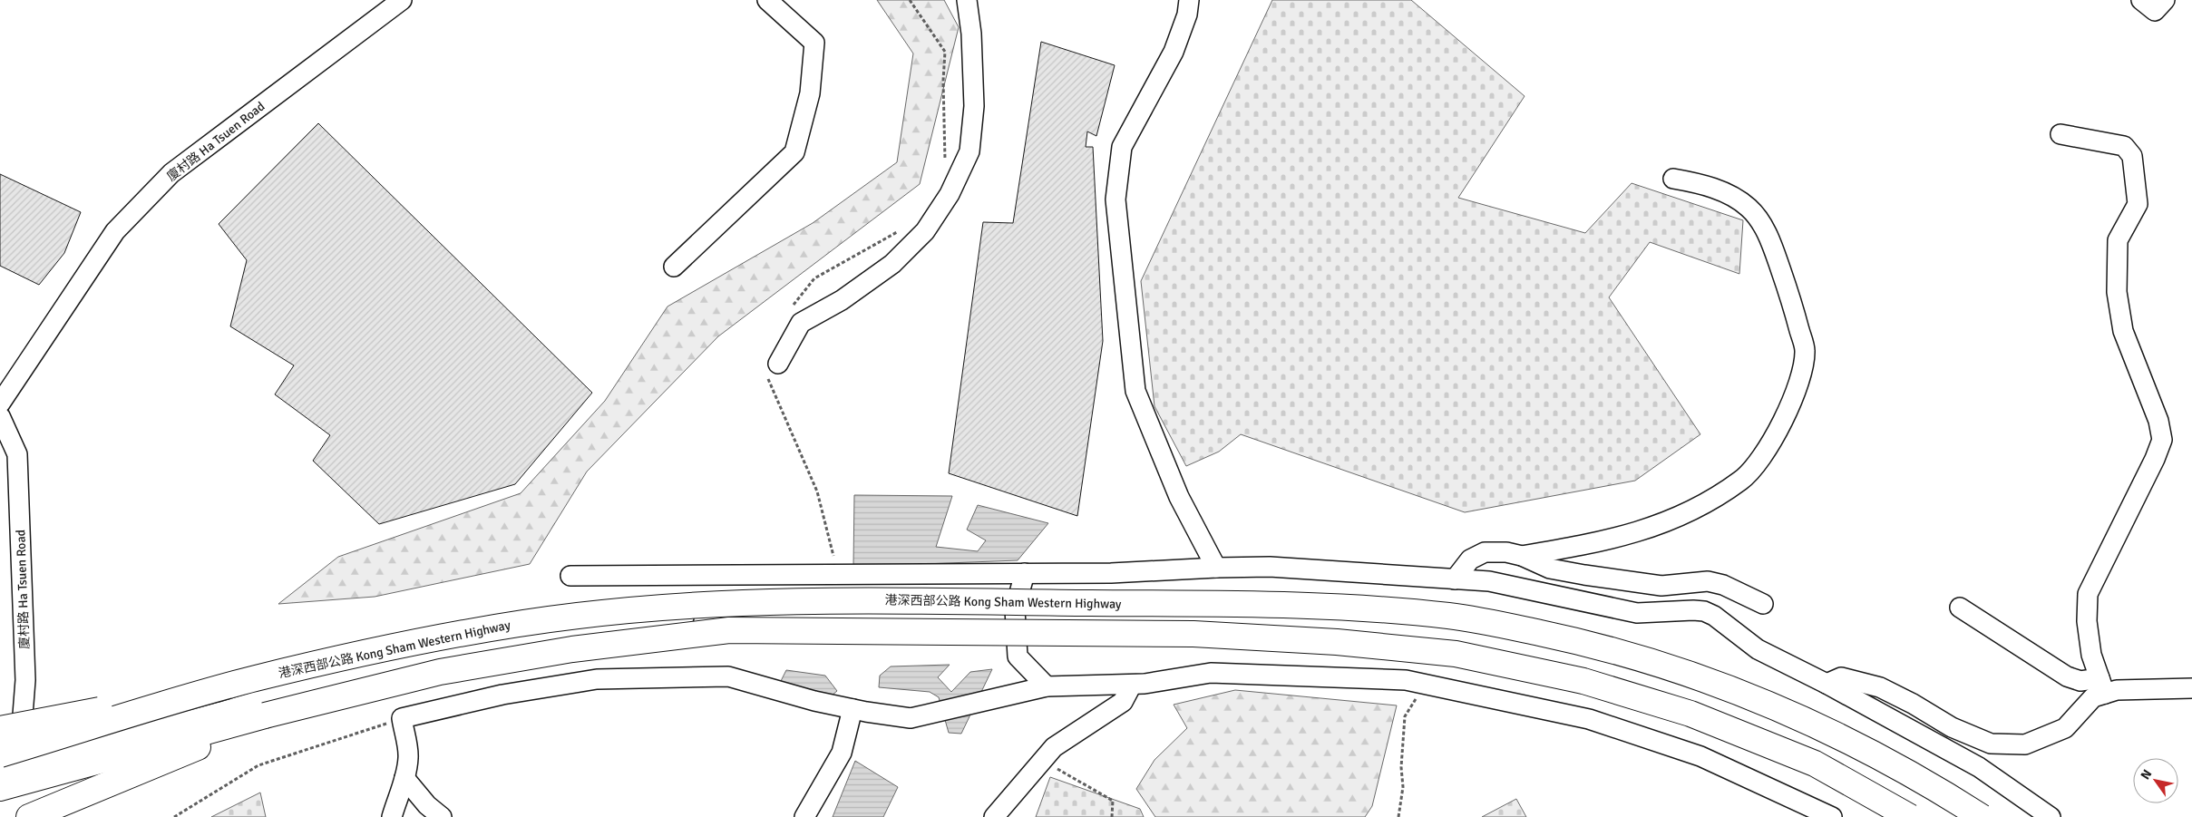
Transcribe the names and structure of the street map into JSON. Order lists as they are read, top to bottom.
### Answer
{
  "streets": {
    "highway": ["港深西部公路 Kong Sham Western Highway"],
    "street": ["廈村路 Ha Tsuen Road"]
  },
  "crossings": [
    ["廈村路 Ha Tsuen Road", "港深西部公路 Kong Sham Western Highway"]
  ],
  "north": "top left"
}
